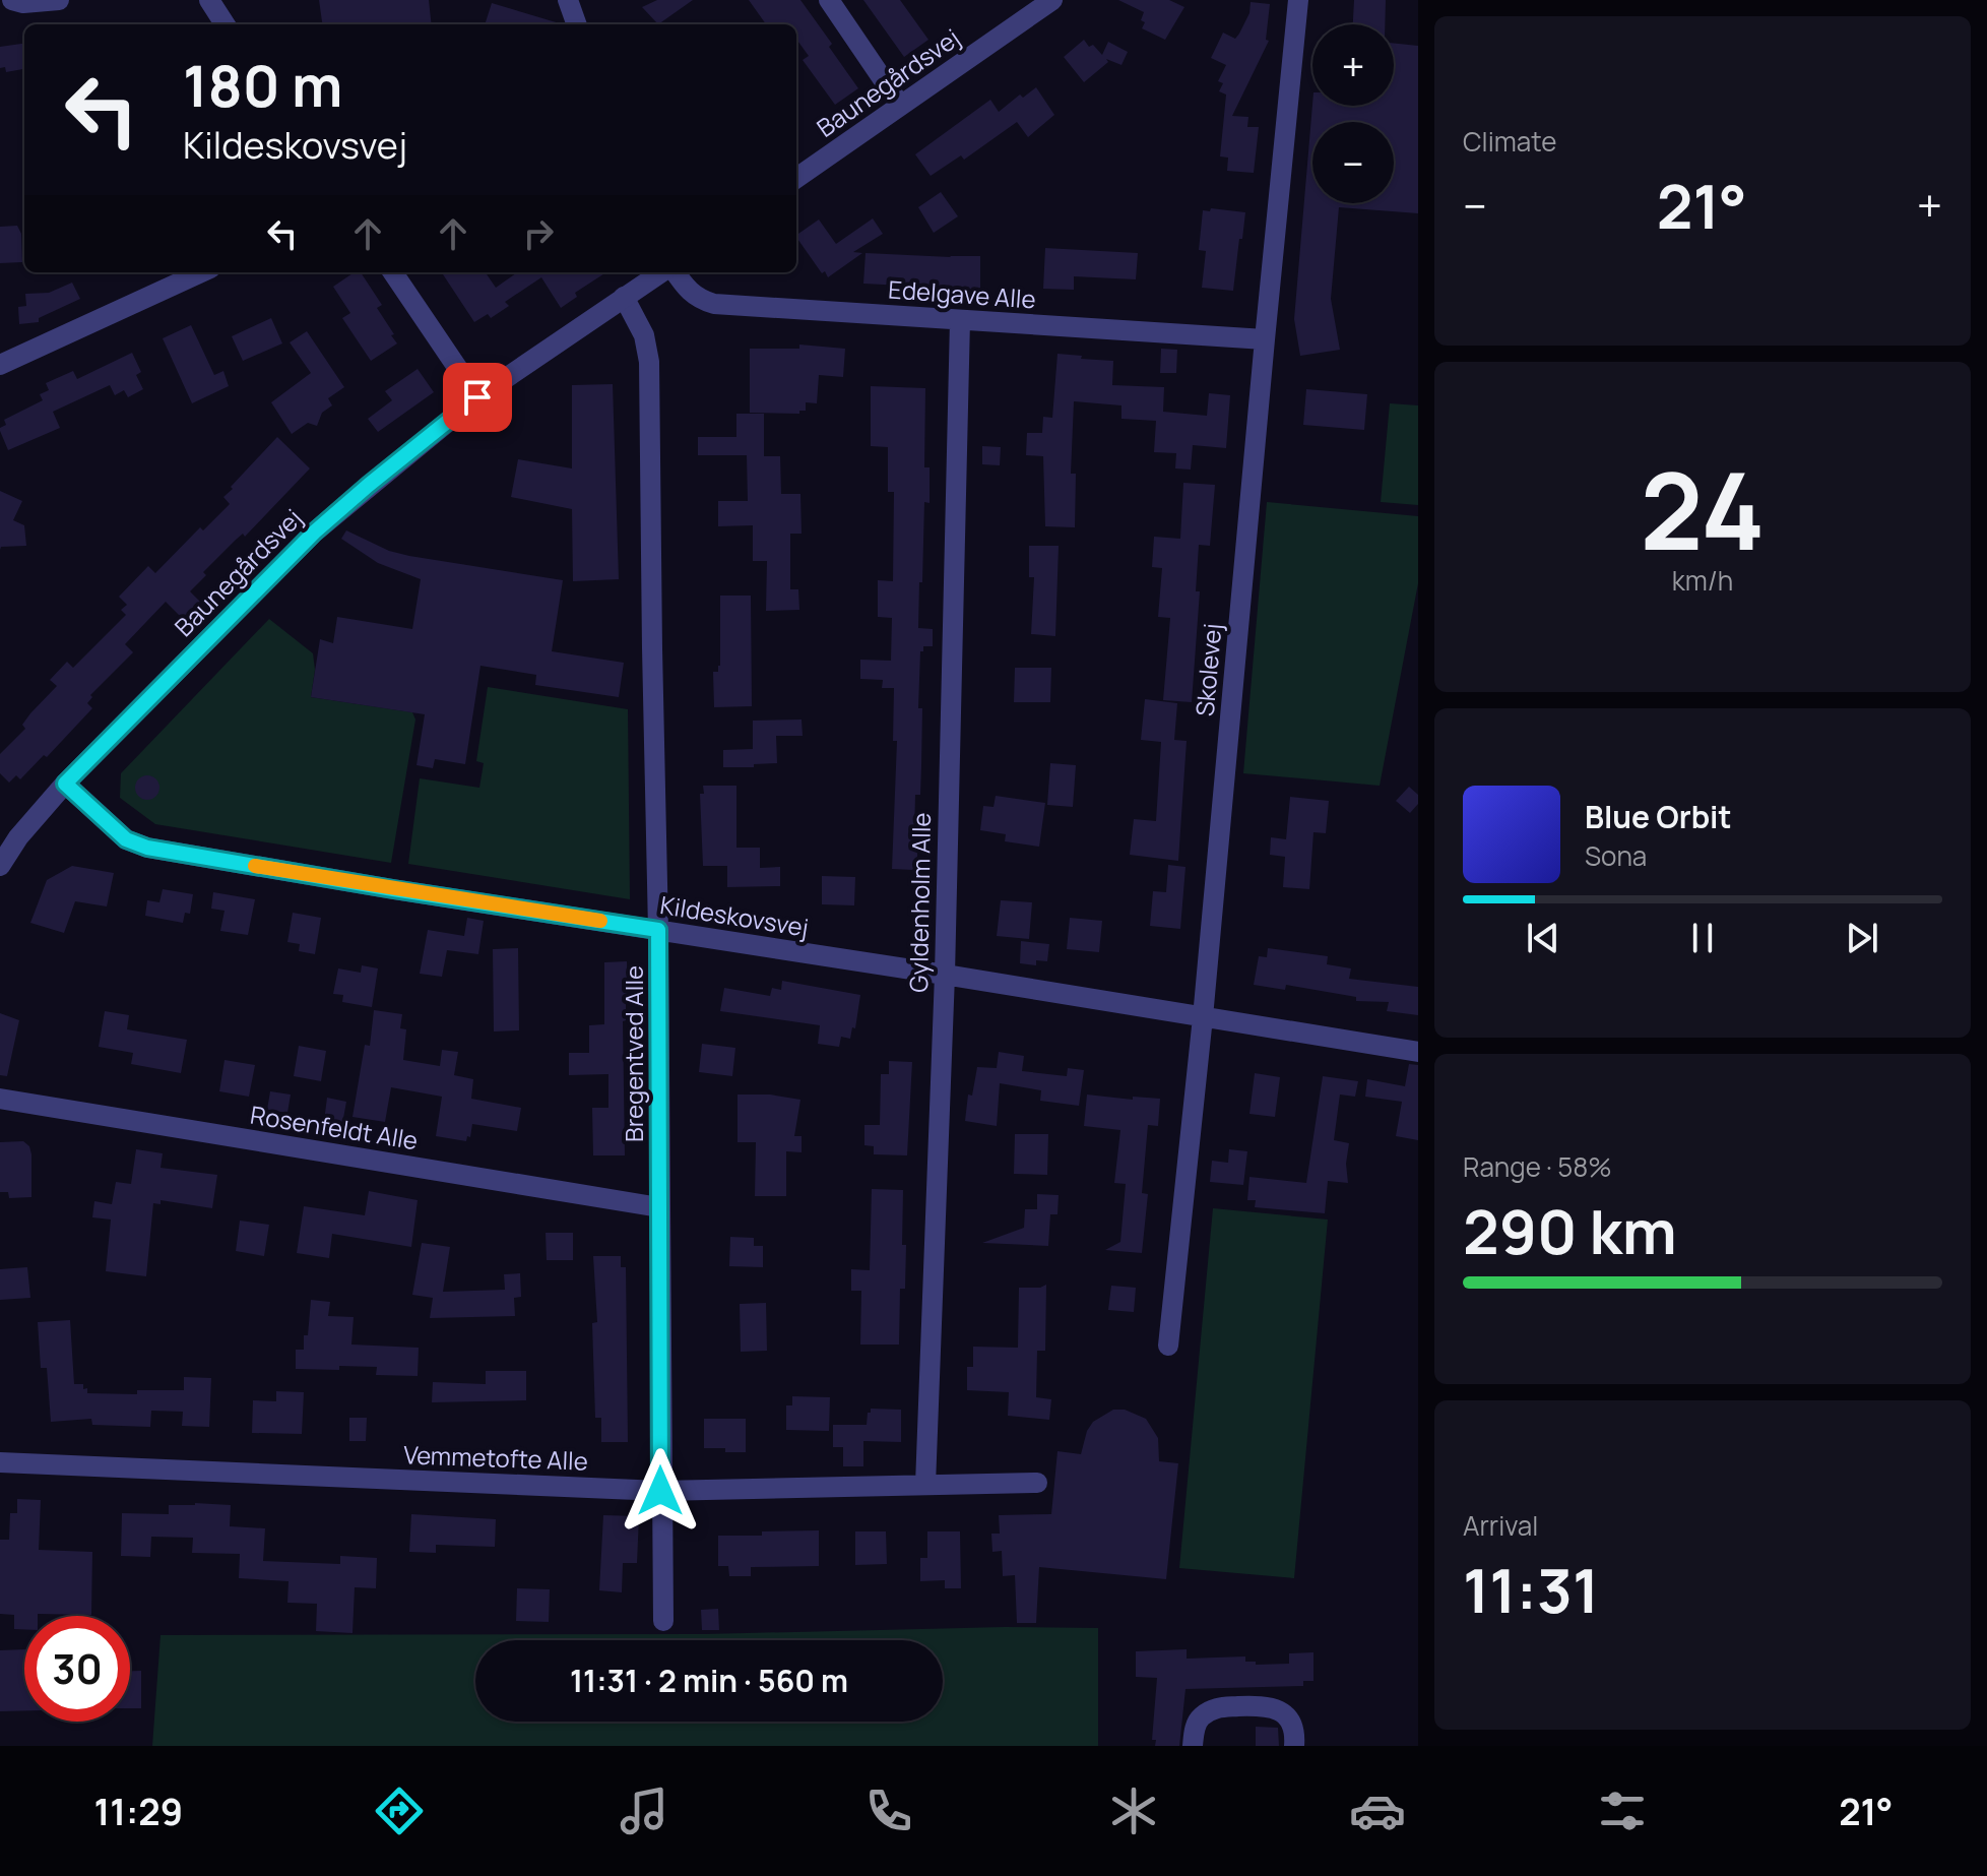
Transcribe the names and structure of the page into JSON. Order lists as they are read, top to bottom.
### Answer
{
  "streets": {
    "street": [
      "Baunegårdsvej",
      "Edelgave Alle",
      "Skolevej",
      "Gyldenholm Alle",
      "Kildeskovsvej",
      "Bregentved Alle",
      "Rosenfeldt Alle",
      "Vemmetofte Alle"
    ]
  },
  "crossings": [
    ["Baunegårdsvej", "Kildeskovsvej"],
    ["Baunegårdsvej", "Bregentved Alle"],
    ["Edelgave Alle", "Skolevej"],
    ["Edelgave Alle", "Gyldenholm Alle"],
    ["Skolevej", "Kildeskovsvej"],
    ["Gyldenholm Alle", "Kildeskovsvej"],
    ["Gyldenholm Alle", "Vemmetofte Alle"],
    ["Kildeskovsvej", "Bregentved Alle"],
    ["Bregentved Alle", "Rosenfeldt Alle"],
    ["Bregentved Alle", "Vemmetofte Alle"]
  ],
  "page": {
    "tile": [
      "Climate",
      ["24", "km/h"],
      ["Range · 58%", "290 km"],
      ["Arrival", "11:31"]
    ],
    "map_buttons": ["+", "−"],
    "turn": ["180 m", "Kildeskovsvej"],
    "heat": ["−", "21°", "+"],
    "song": ["Blue Orbit", "Sona"],
    "limit": "30",
    "trip": "11:31 · 2 min · 560 m",
    "tabs": ["11:29", "21°"]
  }
}
